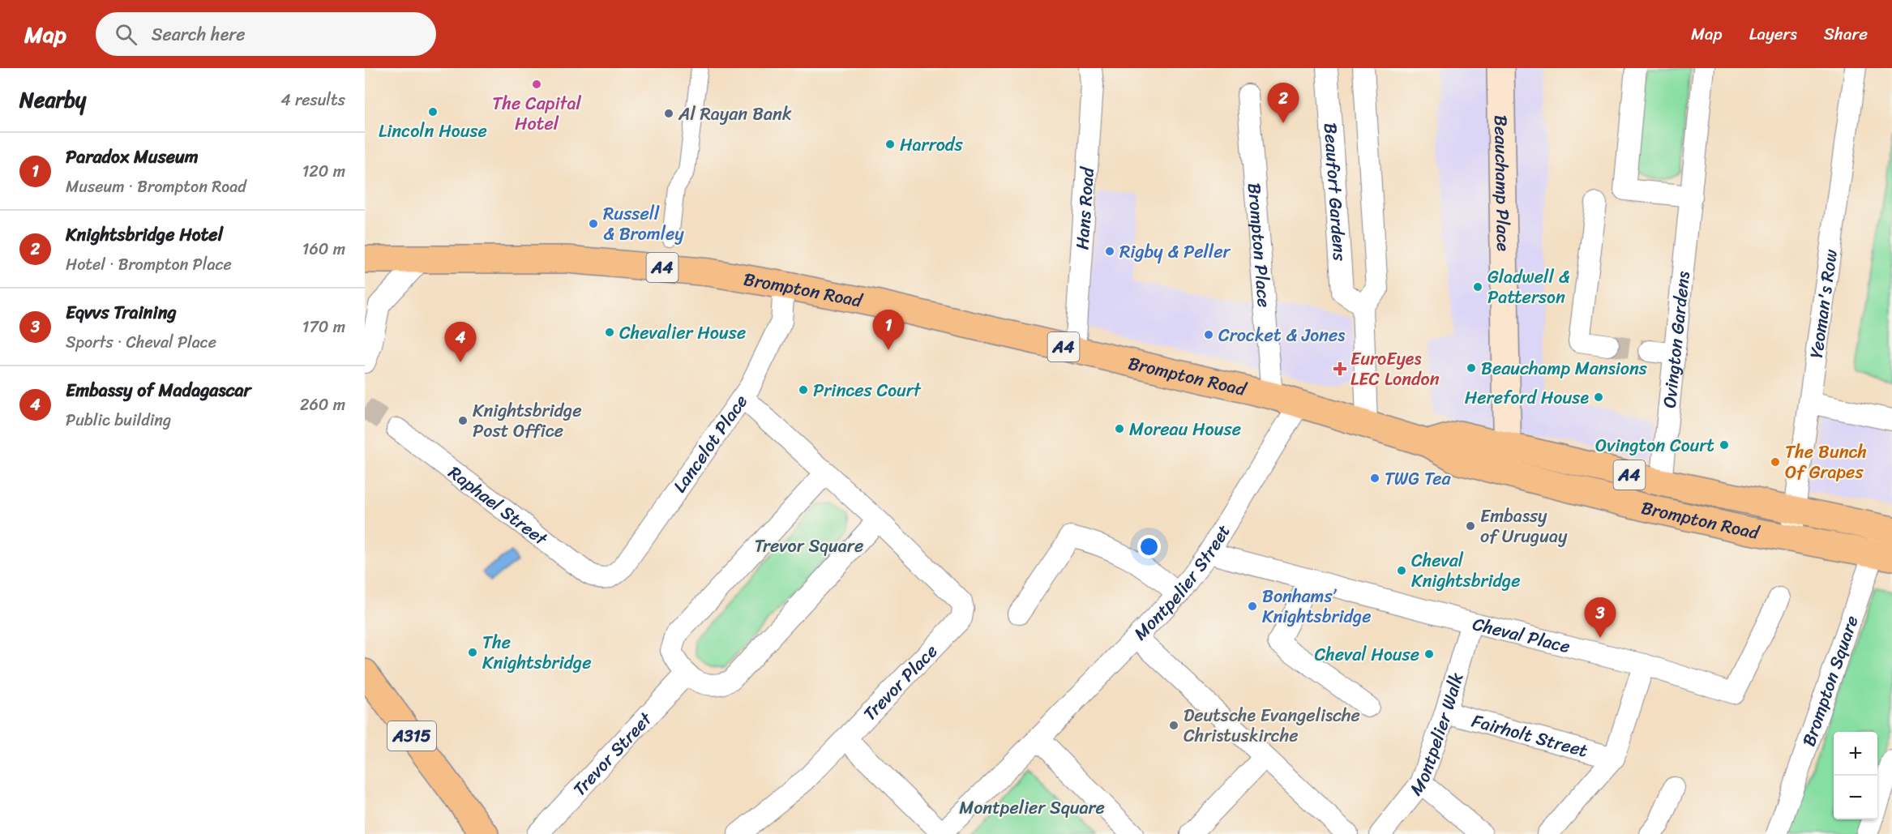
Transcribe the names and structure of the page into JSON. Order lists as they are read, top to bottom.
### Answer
{
  "streets": {
    "main road": [
      "Beauchamp Place",
      "A4",
      "Brompton Road",
      "A315"
    ],
    "street": [
      "Beaufort Gardens",
      "Hans Road",
      "Brompton Place",
      "Yeoman's Row",
      "Ovington Gardens",
      "Lancelot Place",
      "Raphael Street",
      "Montpelier Street",
      "Cheval Place",
      "Brompton Square",
      "Trevor Place",
      "Montpelier Walk",
      "Fairholt Street",
      "Trevor Street"
    ]
  },
  "crossings": [
    ["Beauchamp Place", "Brompton Road"],
    ["Hans Road", "Brompton Road"],
    ["Brompton Place", "Brompton Road"],
    ["Brompton Road", "Yeoman's Row"],
    ["Brompton Road", "Ovington Gardens"],
    ["Brompton Road", "Lancelot Place"],
    ["Brompton Road", "Montpelier Street"],
    ["Brompton Road", "Brompton Square"],
    ["Lancelot Place", "Raphael Street"],
    ["Montpelier Street", "Cheval Place"],
    ["Cheval Place", "Montpelier Walk"],
    ["Montpelier Walk", "Fairholt Street"]
  ],
  "parks": ["Trevor Square", "Montpelier Square"],
  "places": {
    "other": [
      "The Capital Hotel",
      "Lincoln House",
      "Al Rayan Bank",
      "Harrods",
      "Russell & Bromley",
      "Rigby & Peller",
      "Gladwell & Patterson",
      "Chevalier House",
      "Crocket & Jones",
      "Beauchamp Mansions",
      "Princes Court",
      "Hereford House",
      "Knightsbridge Post Office",
      "Moreau House",
      "Ovington Court",
      "The Bunch Of Grapes",
      "TWG Tea",
      "Embassy of Uruguay",
      "Cheval Knightsbridge",
      "Bonhams’ Knightsbridge",
      "The Knightsbridge",
      "Cheval House",
      "Deutsche Evangelische Christuskirche"
    ],
    "health": ["EuroEyes LEC London"]
  },
  "page": {
    "header": "Map",
    "search": "Search here",
    "nav": ["Map", "Layers", "Share"],
    "heading": ["Nearby", "4 results"],
    "pins": [
      "2",
      "1",
      "4",
      "3"
    ],
    "list": [
      {
        "mark": "1",
        "name": "Paradox Museum",
        "note": "Museum · Brompton Road",
        "value": "120 m"
      },
      {
        "mark": "2",
        "name": "Knightsbridge Hotel",
        "note": "Hotel · Brompton Place",
        "value": "160 m"
      },
      {
        "mark": "3",
        "name": "Eqvvs Training",
        "note": "Sports · Cheval Place",
        "value": "170 m"
      },
      {
        "mark": "4",
        "name": "Embassy of Madagascar",
        "note": "Public building",
        "value": "260 m"
      }
    ],
    "map_buttons": ["+", "−"]
  }
}
